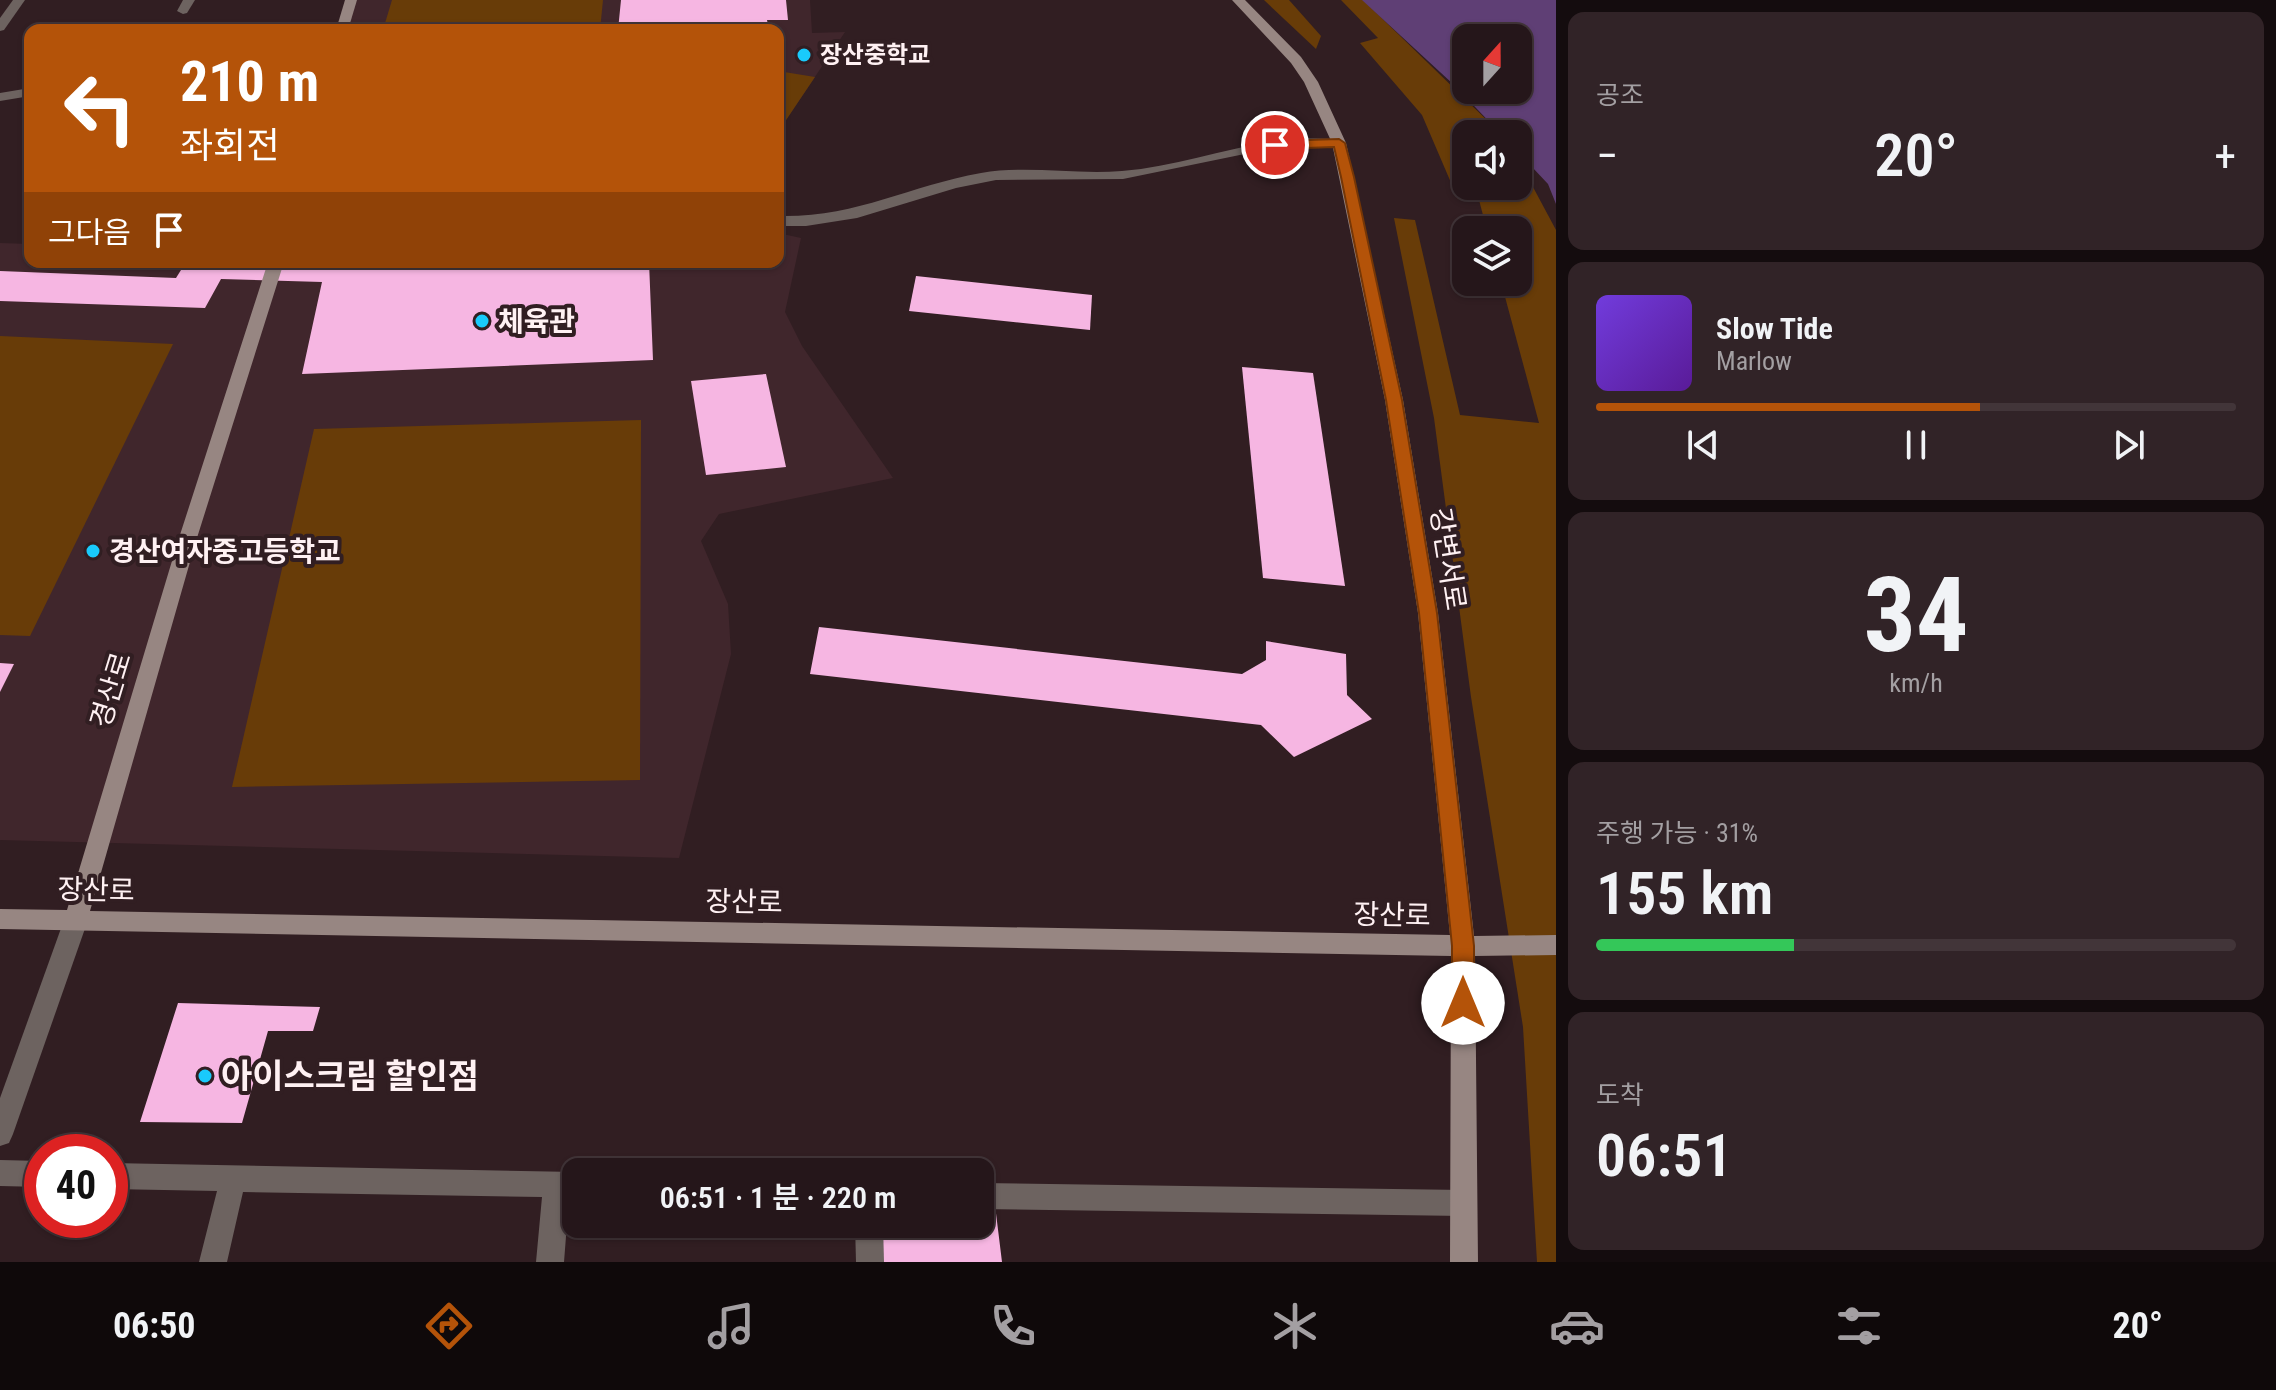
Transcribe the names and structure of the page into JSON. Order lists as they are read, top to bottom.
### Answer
{
  "streets": {
    "street": ["강변서로", "경산로", "장산로"]
  },
  "crossings": [
    ["강변서로", "장산로"],
    ["경산로", "장산로"]
  ],
  "places": [
    "장산중학교",
    "체육관",
    "경산여자중고등학교",
    "아이스크림 할인점"
  ],
  "north": "top",
  "page": {
    "tile": [
      "공조",
      ["34", "km/h"],
      ["주행 가능 · 31%", "155 km"],
      ["도착", "06:51"]
    ],
    "turn": ["210 m", "좌회전"],
    "heat": ["−", "20°", "+"],
    "then": "그다음",
    "song": ["Slow Tide", "Marlow"],
    "limit": "40",
    "trip": "06:51 · 1 분 · 220 m",
    "tabs": ["06:50", "20°"]
  }
}
